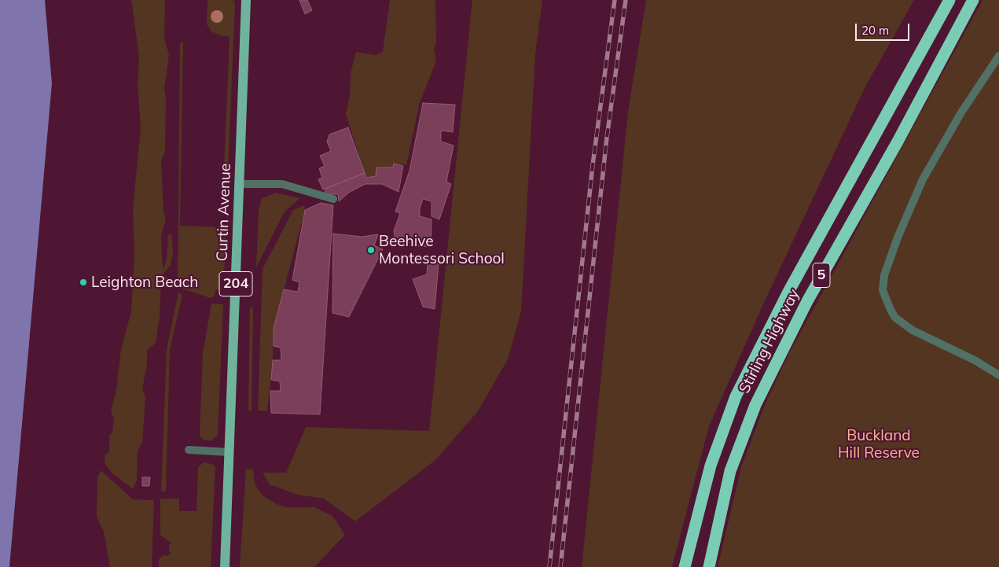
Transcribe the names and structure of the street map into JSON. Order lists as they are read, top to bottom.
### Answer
{
  "streets": {
    "highway": ["5", "Stirling Highway"],
    "main road": ["Curtin Avenue", "204"]
  },
  "parks": ["Buckland Hill Reserve"],
  "places": ["Beehive Montessori School", "Leighton Beach"],
  "scale_bar": "20 m"
}
